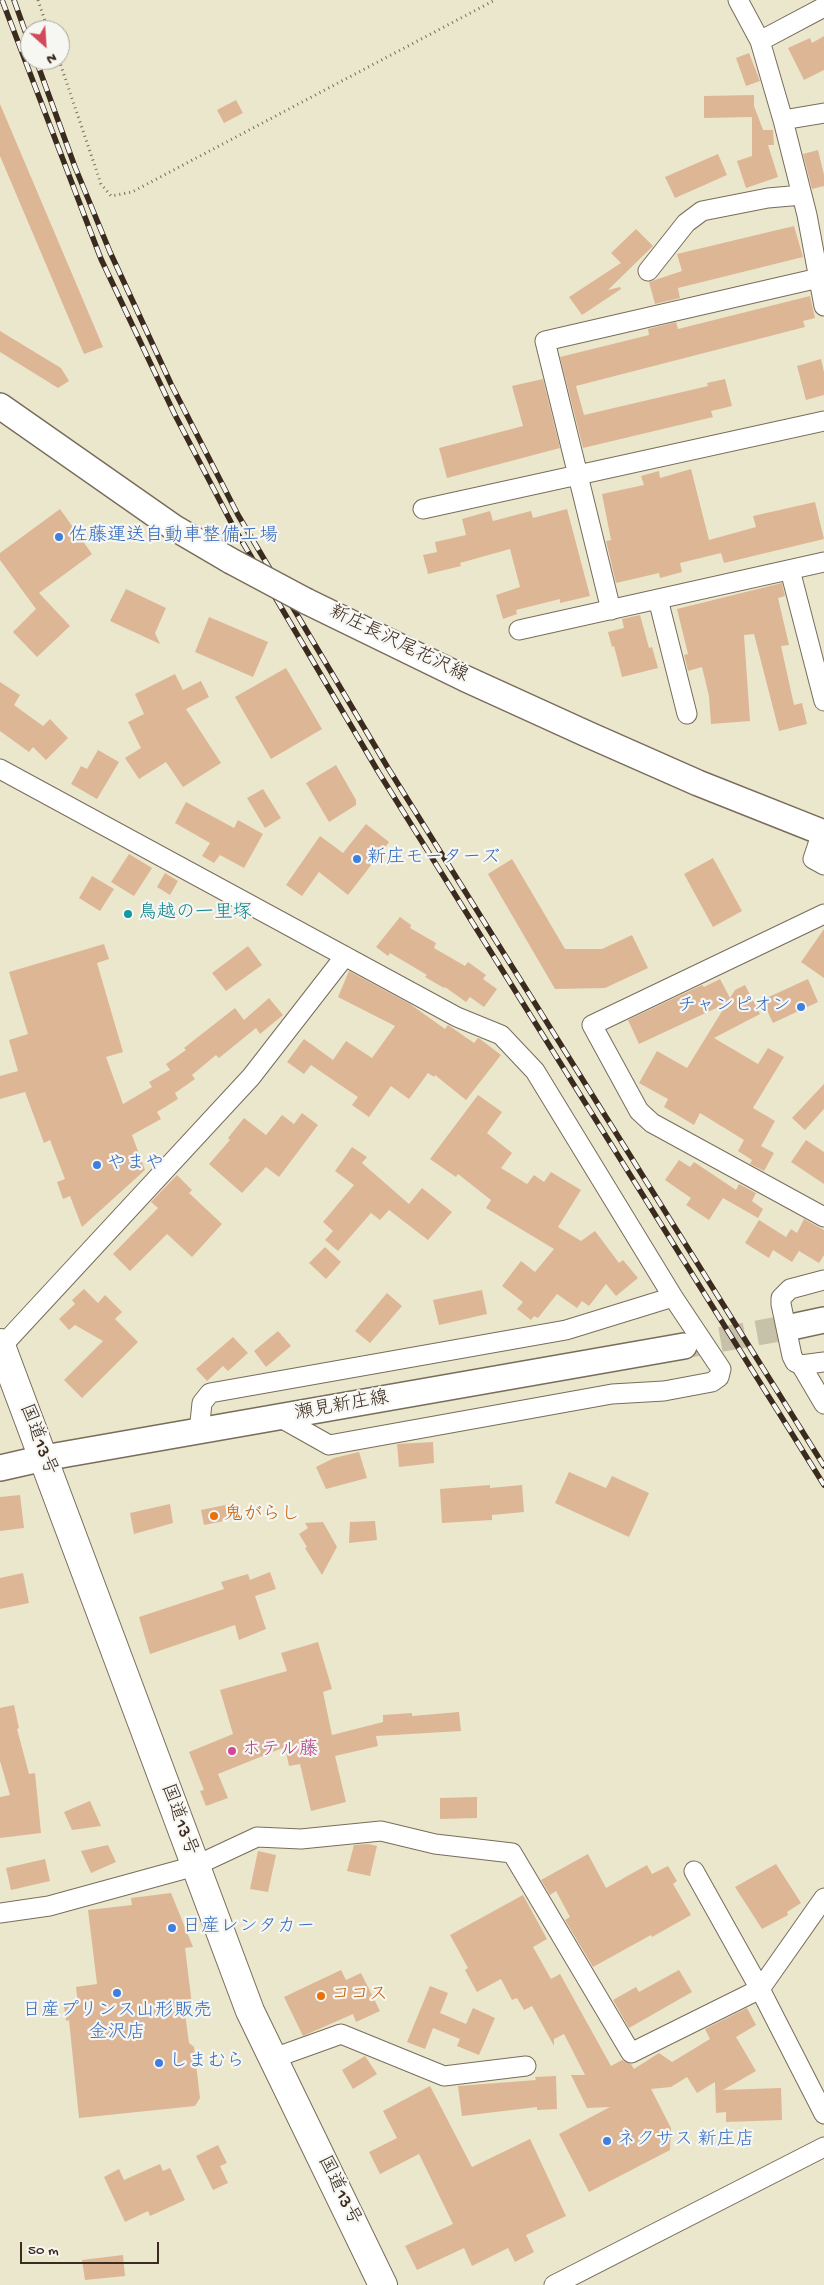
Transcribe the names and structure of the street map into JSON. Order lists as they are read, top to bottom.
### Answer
{
  "streets": {
    "highway": ["国道13号"],
    "main road": ["新庄長沢尾花沢線", "瀬見新庄線"]
  },
  "crossings": [
    ["瀬見新庄線", "国道13号"]
  ],
  "places": [
    "佐藤運送自動車整備工場",
    "新庄モーターズ",
    "鳥越の一里塚",
    "チャンピオン",
    "やまや",
    "鬼がらし",
    "ホテル藤",
    "日産レンタカー",
    "日産プリンス山形販売 金沢店",
    "ココス",
    "しまむら",
    "ネクサス 新庄店"
  ],
  "scale_bar": "50 m",
  "north": "bottom right"
}
